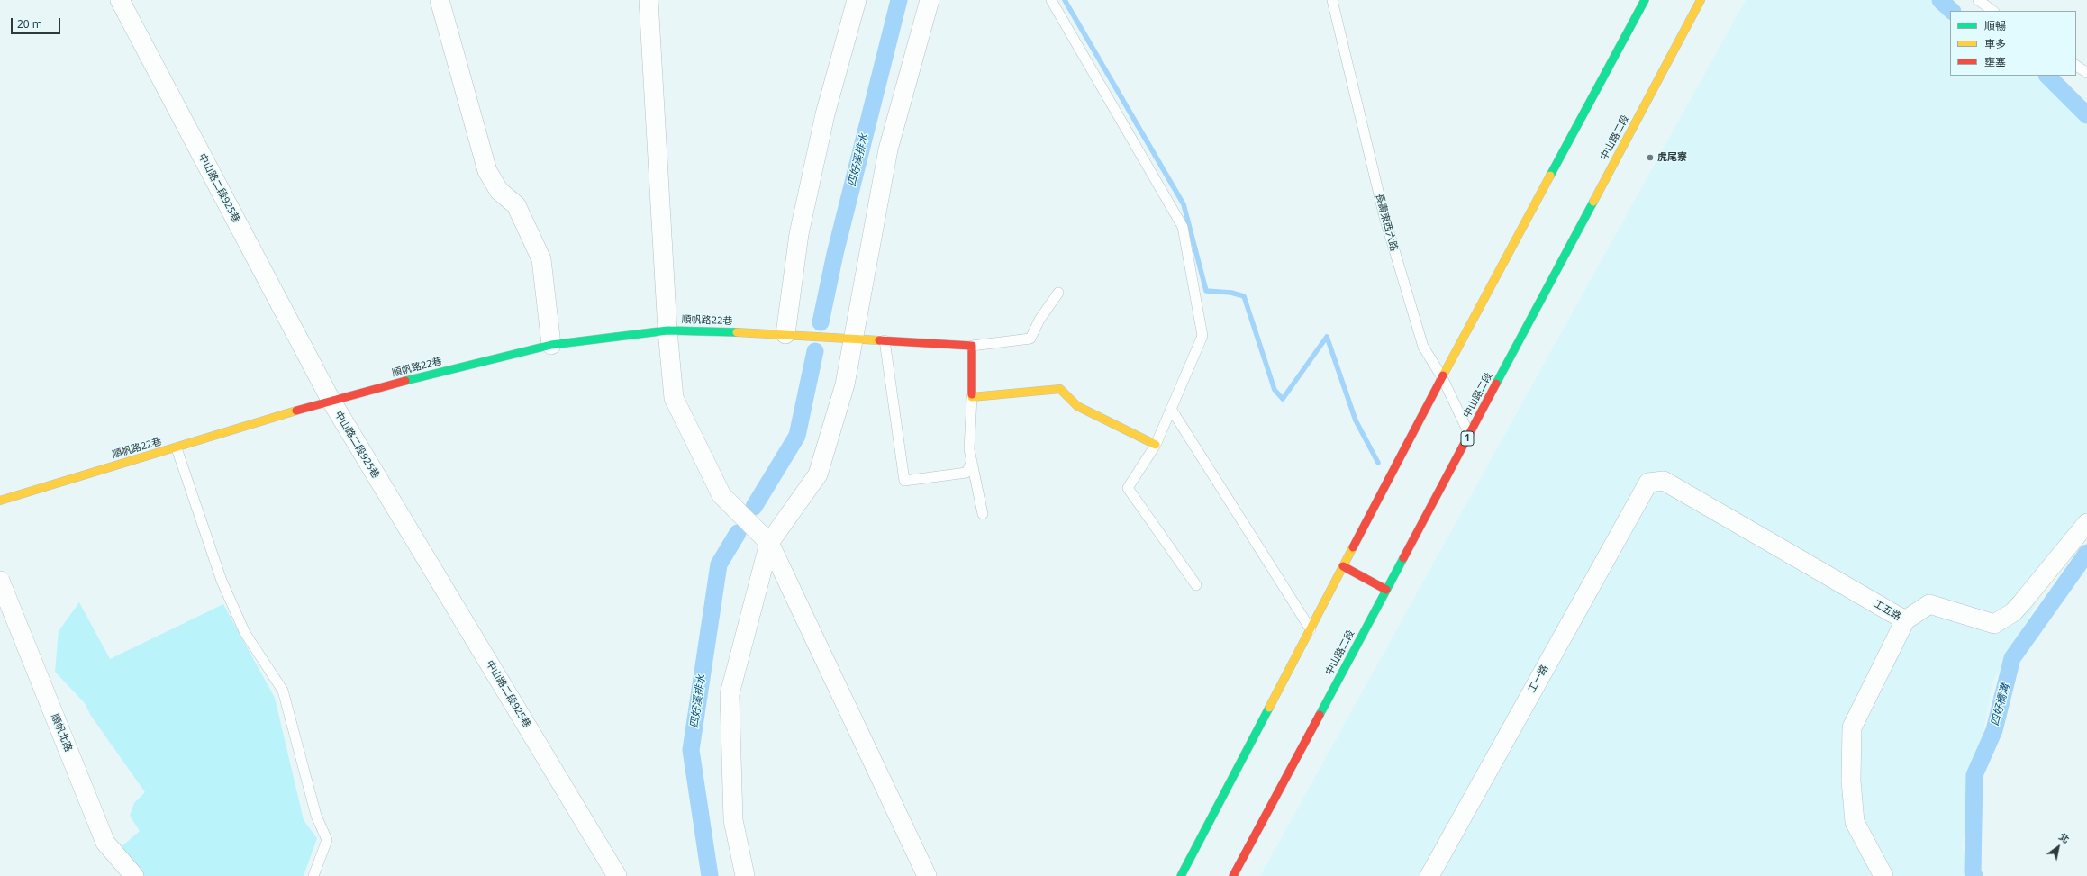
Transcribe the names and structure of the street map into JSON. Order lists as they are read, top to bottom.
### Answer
{
  "streets": {
    "main road": ["中山路二段", "順帆路22巷", "1"],
    "street": [
      "中山路二段925巷",
      "工五路",
      "工一路",
      "順帆北路"
    ],
    "lane": ["長壽東西六路"]
  },
  "crossings": [
    ["中山路二段", "長壽東西六路"],
    ["中山路二段925巷", "順帆路22巷"],
    ["工五路", "工一路"]
  ],
  "water": ["四好溪排水", "四好橋溝"],
  "places": ["虎尾寮"],
  "legend": ["順暢", "車多", "壅塞"],
  "scale_bar": "20 m",
  "north": "top right"
}
